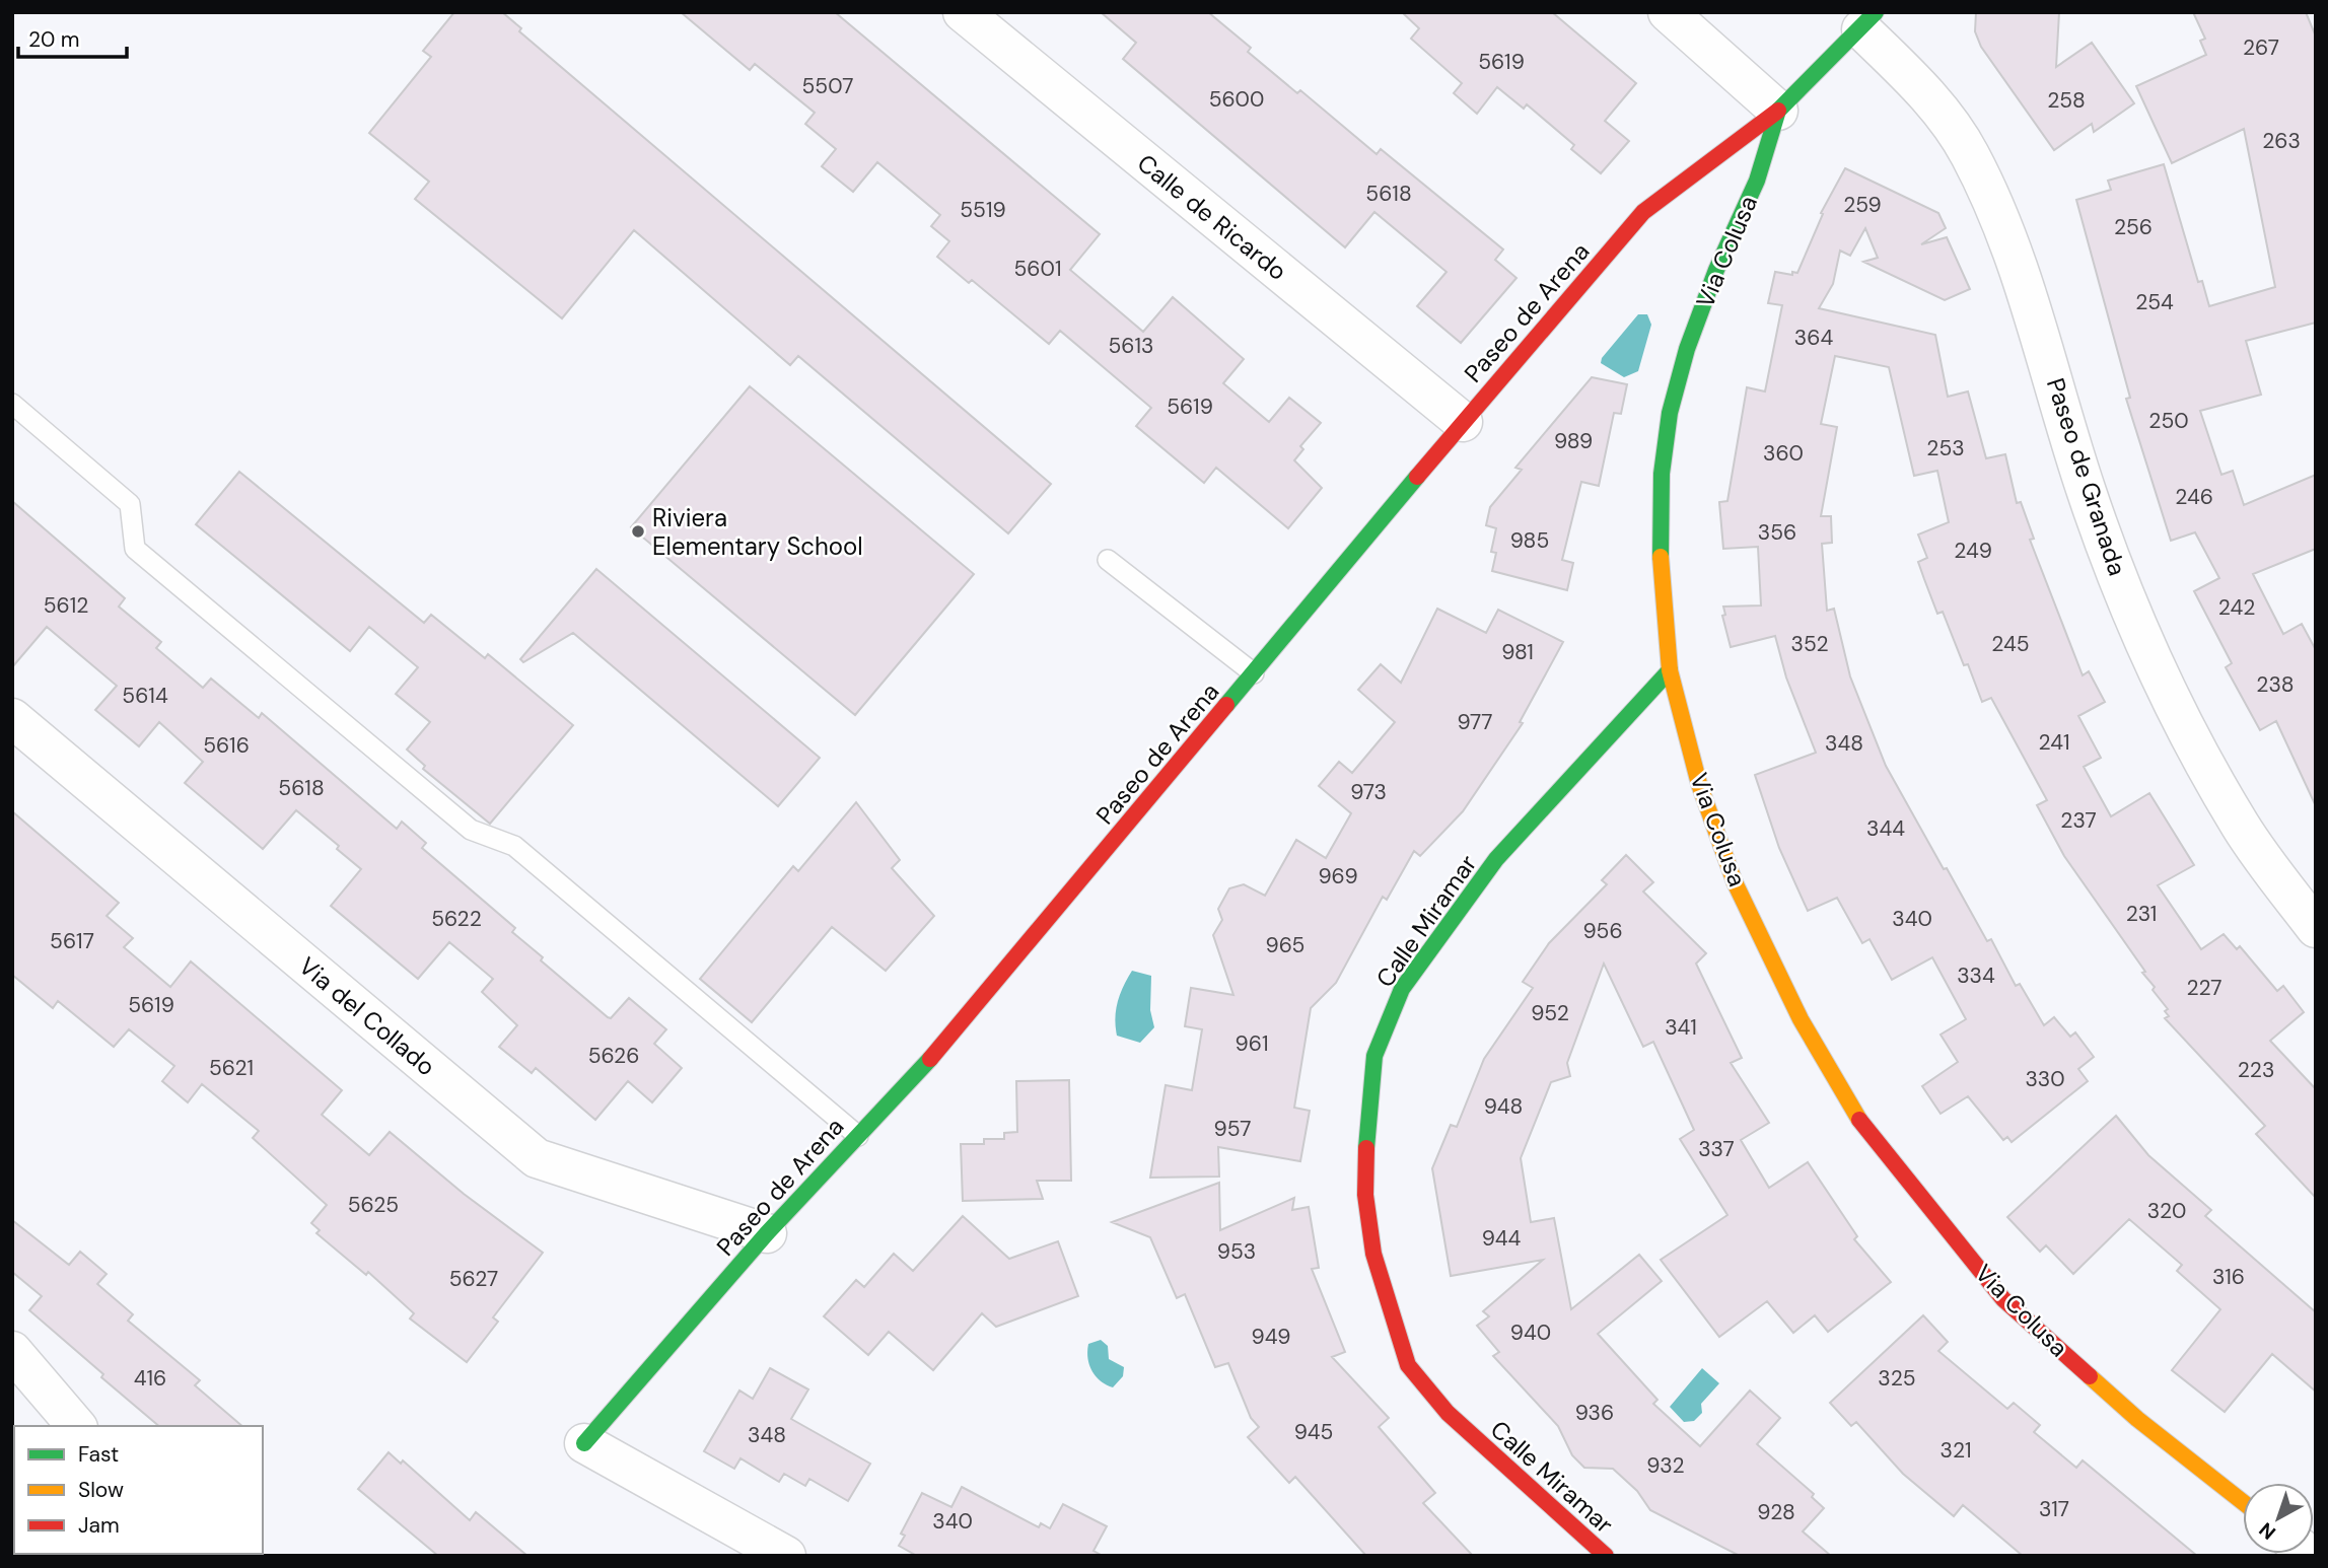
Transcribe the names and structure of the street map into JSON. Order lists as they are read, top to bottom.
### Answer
{
  "streets": {
    "street": [
      "Calle de Ricardo",
      "Via Colusa",
      "Paseo de Arena",
      "Paseo de Granada",
      "Calle Miramar",
      "Via del Collado"
    ]
  },
  "crossings": [
    ["Calle de Ricardo", "Paseo de Arena"],
    ["Via Colusa", "Paseo de Arena"],
    ["Via Colusa", "Paseo de Granada"],
    ["Via Colusa", "Calle Miramar"],
    ["Paseo de Arena", "Via del Collado"]
  ],
  "places": ["Riviera Elementary School"],
  "house_numbers": [
    "267",
    "5619",
    "5507",
    "5600",
    "258",
    "263",
    "5618",
    "259",
    "5519",
    "256",
    "5601",
    "254",
    "364",
    "5613",
    "5619",
    "250",
    "989",
    "253",
    "360",
    "246",
    "356",
    "985",
    "249",
    "5612",
    "242",
    "352",
    "245",
    "981",
    "238",
    "5614",
    "977",
    "241",
    "348",
    "5616",
    "5618",
    "973",
    "237",
    "344",
    "969",
    "231",
    "5622",
    "340",
    "956",
    "5617",
    "965",
    "334",
    "227",
    "5619",
    "952",
    "341",
    "961",
    "5626",
    "5621",
    "223",
    "330",
    "948",
    "957",
    "337",
    "5625",
    "320",
    "944",
    "953",
    "316",
    "5627",
    "940",
    "949",
    "416",
    "325",
    "936",
    "945",
    "348",
    "321",
    "932",
    "317",
    "928",
    "340"
  ],
  "legend": ["Fast", "Slow", "Jam"],
  "scale_bar": "20 m",
  "north": "bottom left"
}
